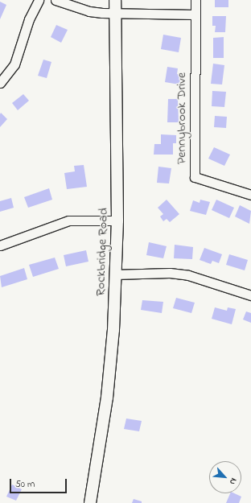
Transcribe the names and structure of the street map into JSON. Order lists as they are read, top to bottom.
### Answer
{
  "streets": {
    "main road": ["Rockbridge Road"],
    "street": ["Pennybrook Drive"]
  },
  "scale_bar": "50 m",
  "north": "bottom right"
}
